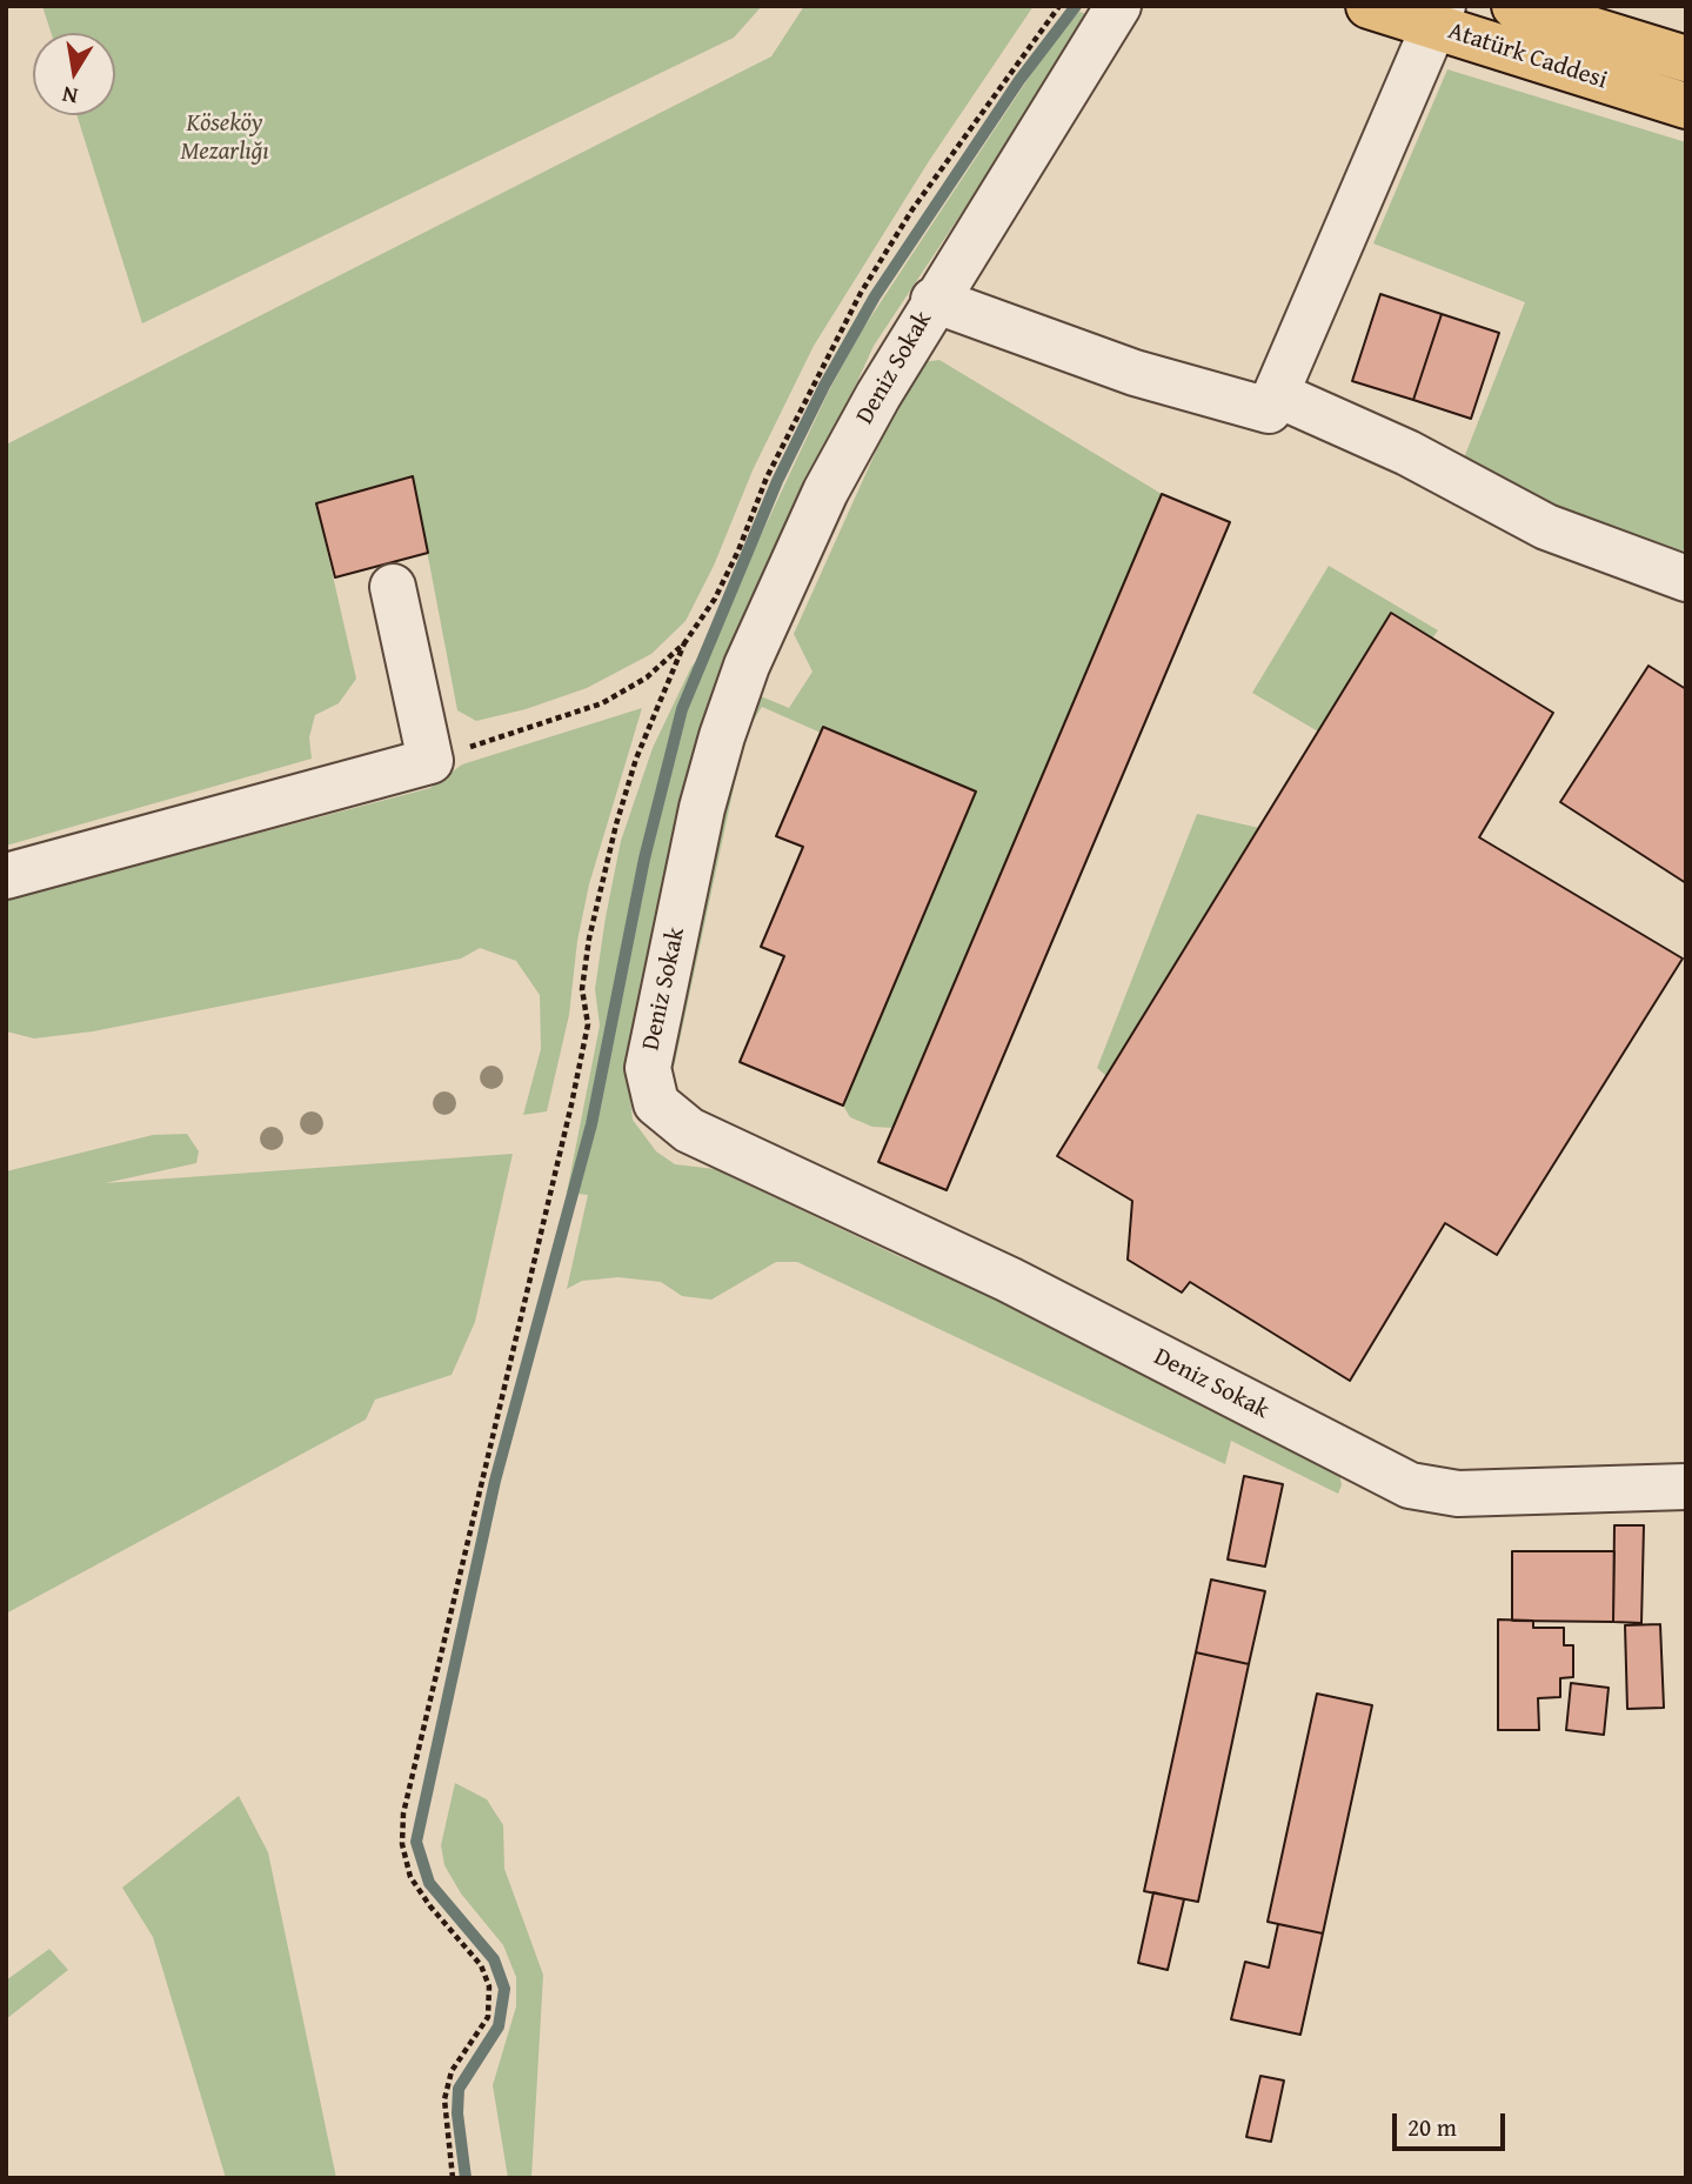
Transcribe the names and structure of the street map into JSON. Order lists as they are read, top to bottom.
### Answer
{
  "streets": {
    "main road": ["Atatürk Caddesi"],
    "street": ["Deniz Sokak"]
  },
  "parks": ["Köseköy Mezarlığı"],
  "scale_bar": "20 m",
  "north": "bottom"
}
